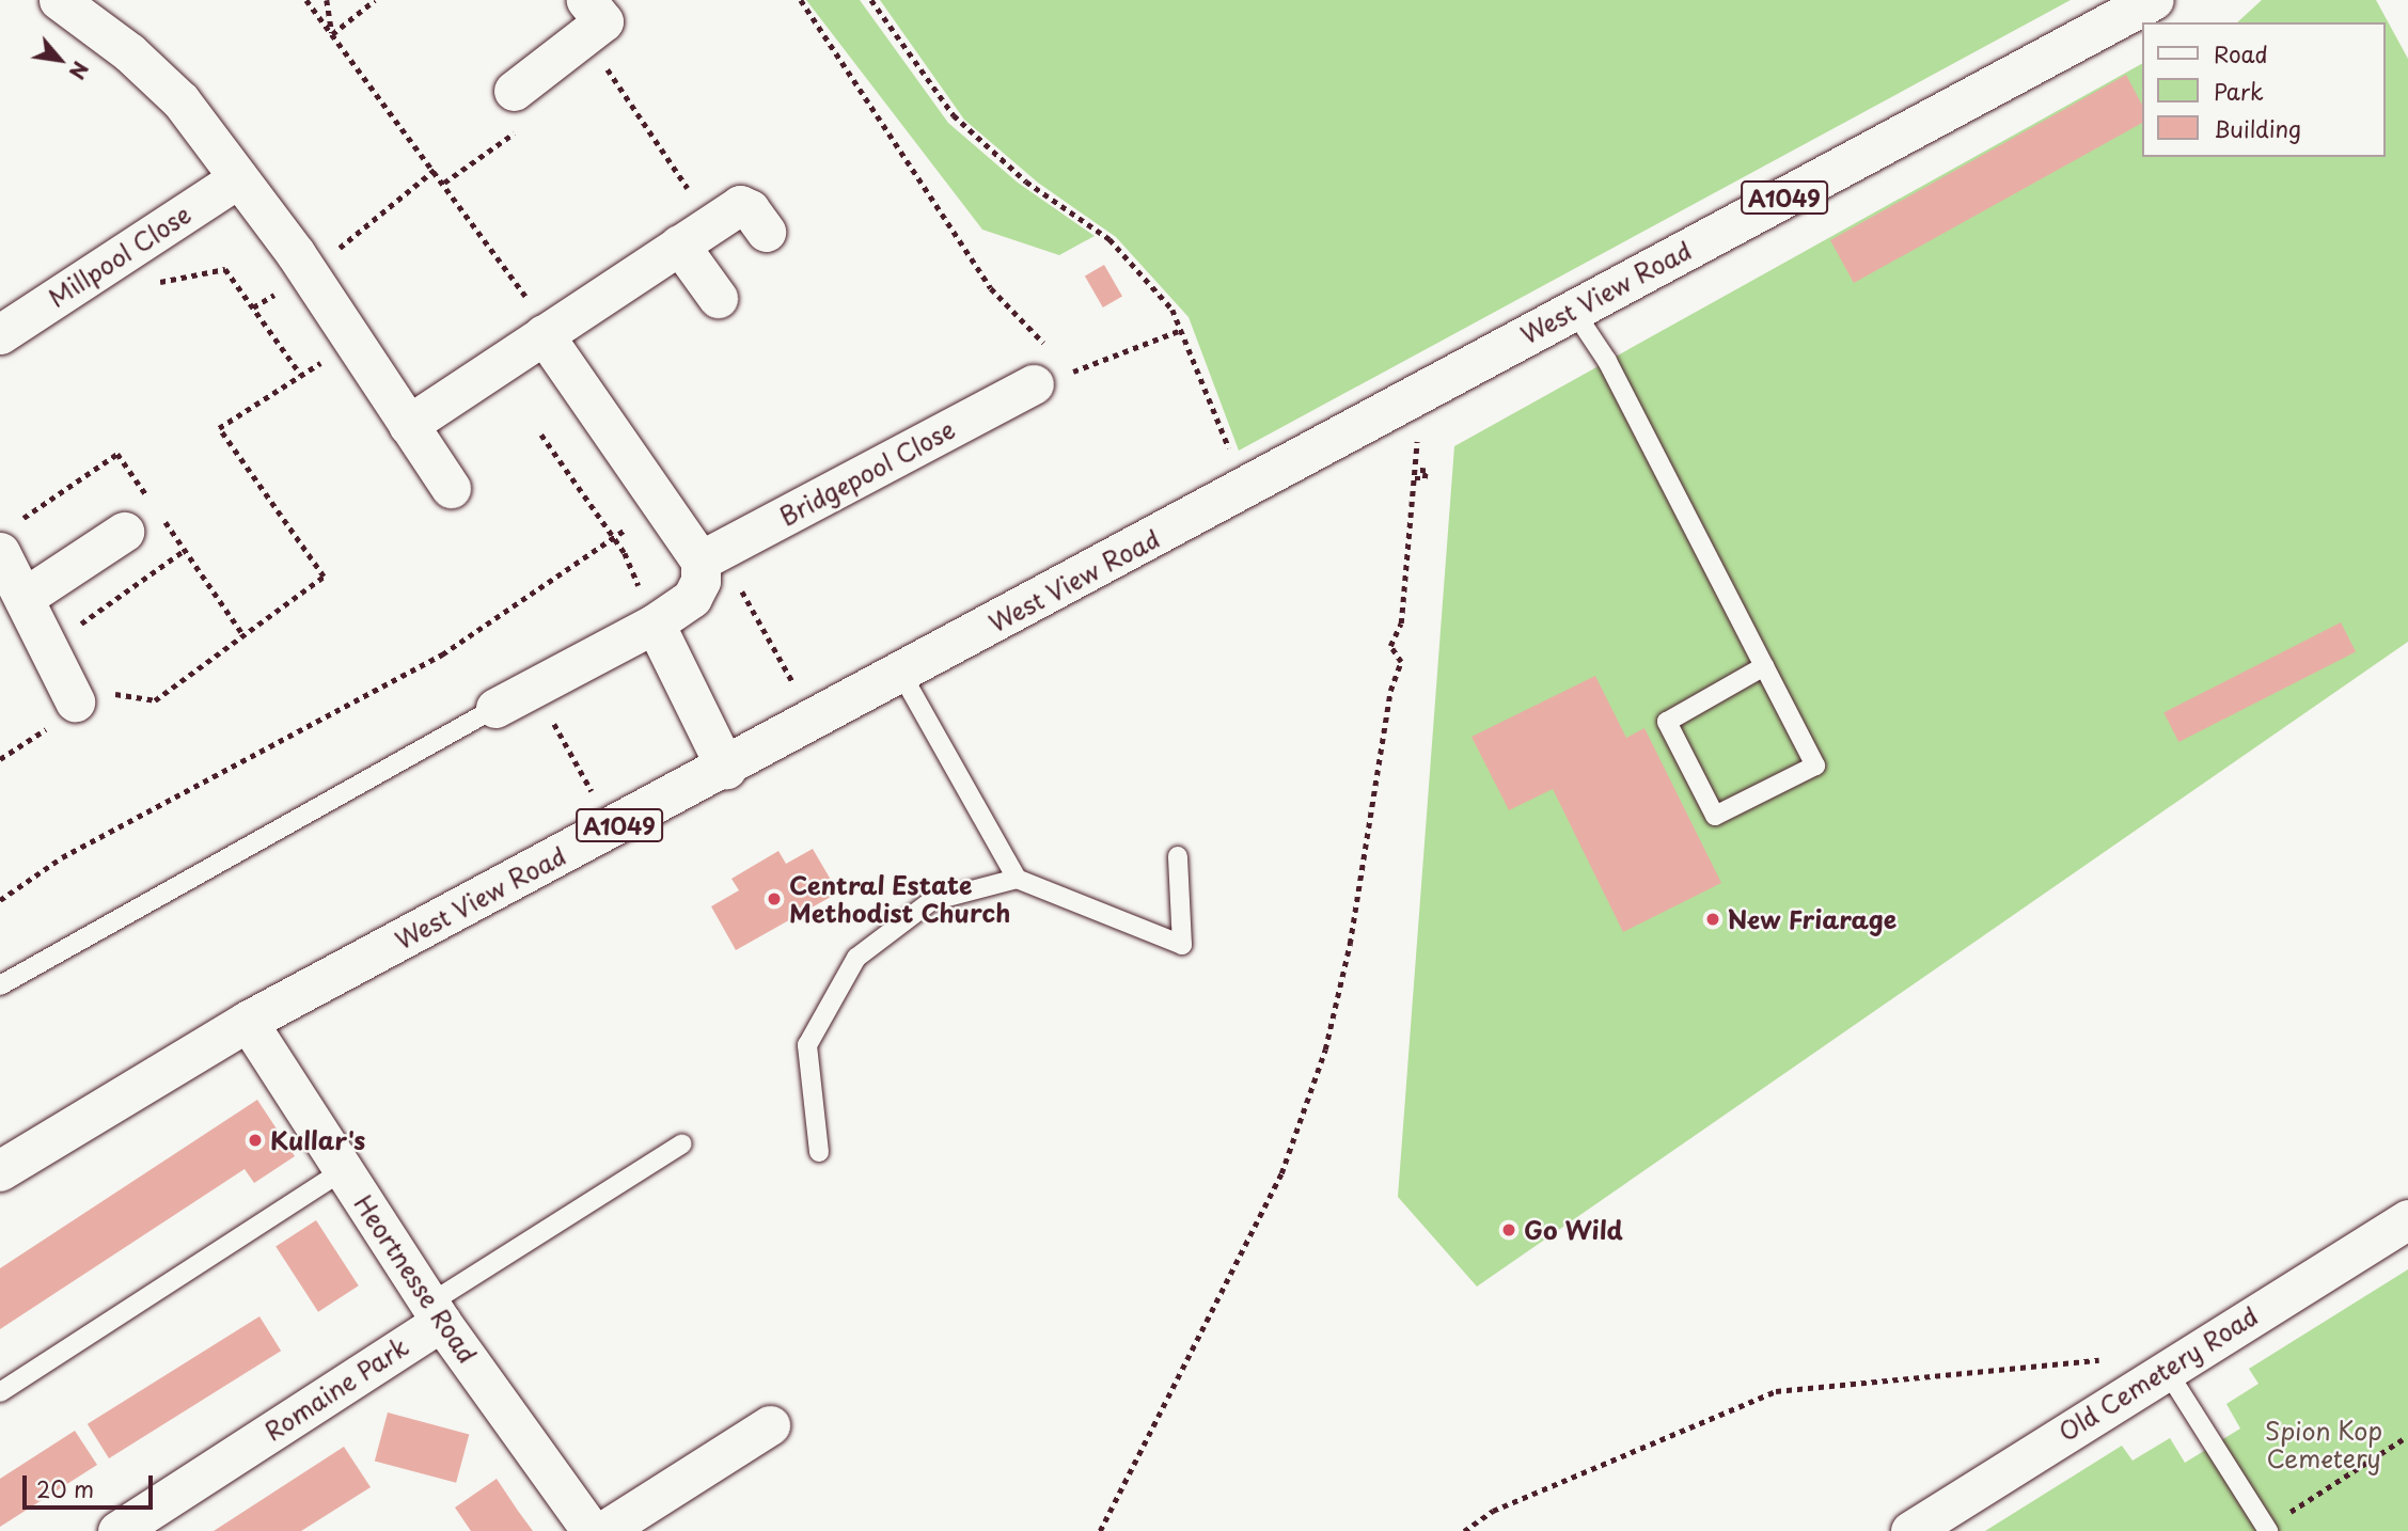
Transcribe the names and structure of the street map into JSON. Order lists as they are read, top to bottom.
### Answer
{
  "streets": {
    "main road": ["A1049", "West View Road"],
    "street": [
      "Millpool Close",
      "Bridgepool Close",
      "Heortnesse Road",
      "Old Cemetery Road",
      "Romaine Park"
    ]
  },
  "crossings": [
    ["West View Road", "Heortnesse Road"],
    ["Heortnesse Road", "Romaine Park"]
  ],
  "parks": ["Spion Kop Cemetery"],
  "places": [
    "Central Estate Methodist Church",
    "New Friarage",
    "Kullar's",
    "Go Wild"
  ],
  "legend": ["Road", "Park", "Building"],
  "scale_bar": "20 m",
  "north": "bottom right"
}
